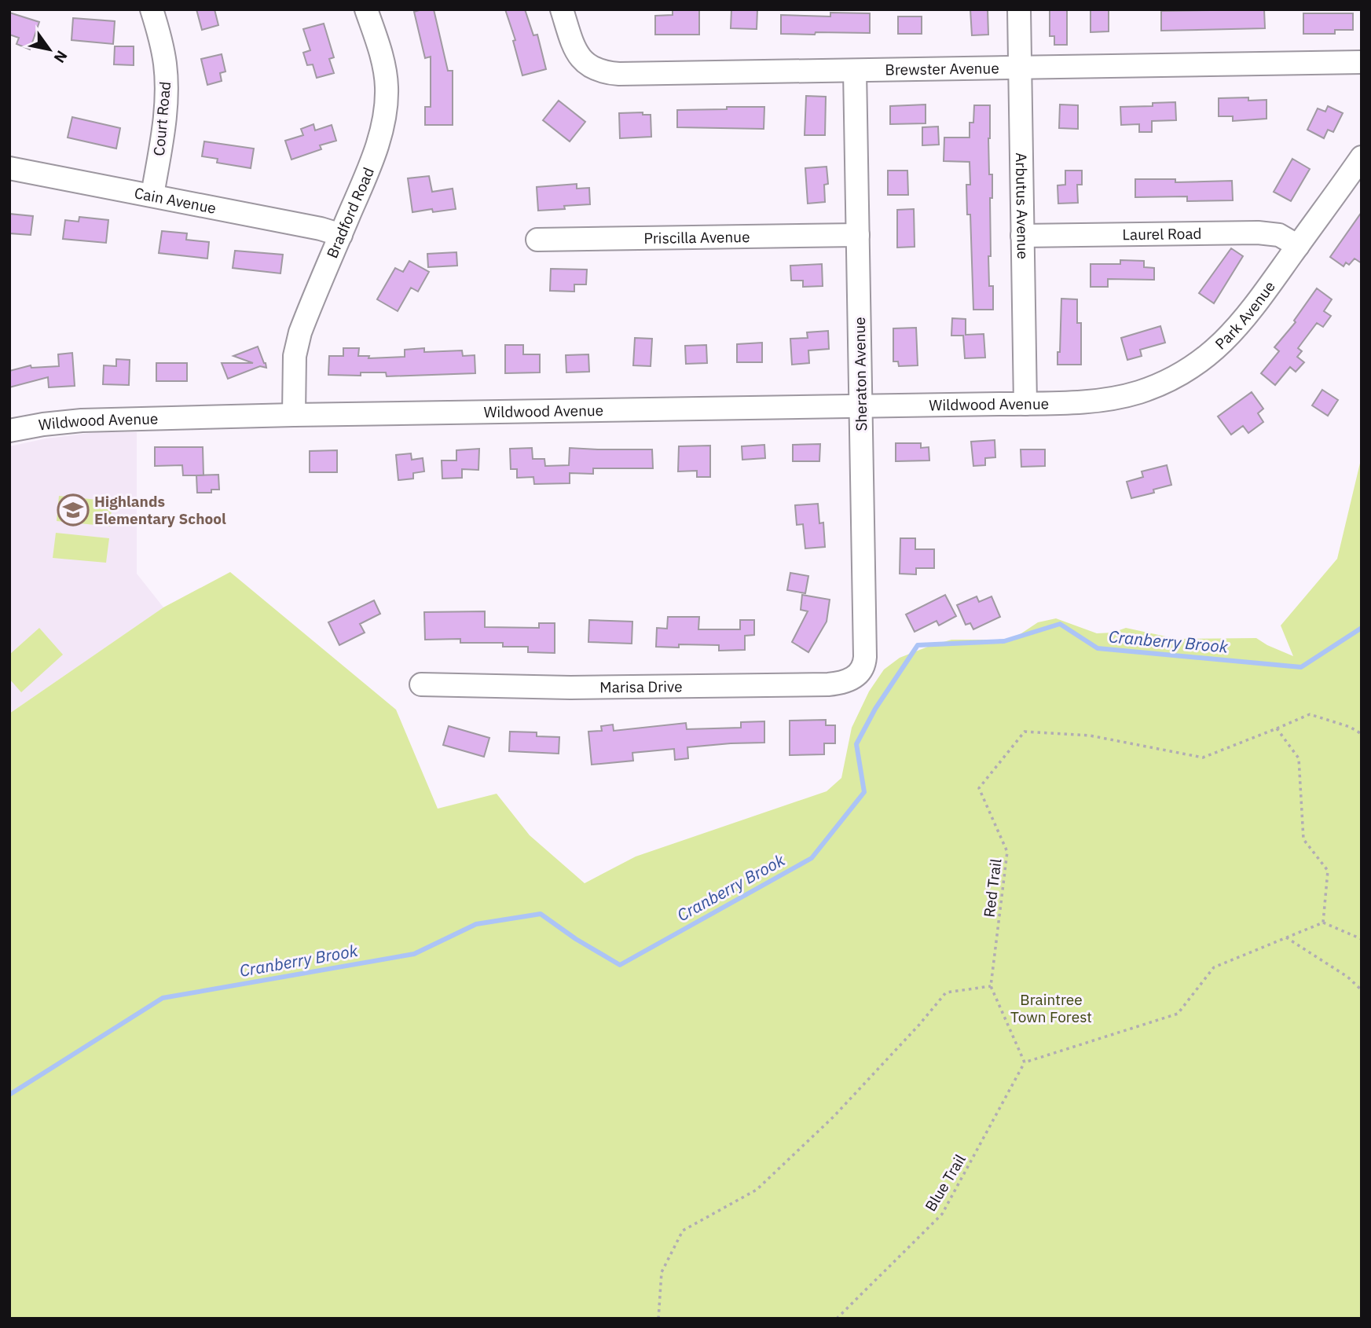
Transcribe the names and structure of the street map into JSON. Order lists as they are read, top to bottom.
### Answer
{
  "streets": {
    "street": [
      "Brewster Avenue",
      "Court Road",
      "Cain Avenue",
      "Arbutus Avenue",
      "Bradford Road",
      "Laurel Road",
      "Priscilla Avenue",
      "Park Avenue",
      "Sheraton Avenue",
      "Wildwood Avenue",
      "Marisa Drive"
    ],
    "path": ["Red Trail", "Blue Trail"]
  },
  "crossings": [
    ["Brewster Avenue", "Arbutus Avenue"],
    ["Brewster Avenue", "Sheraton Avenue"],
    ["Court Road", "Cain Avenue"],
    ["Cain Avenue", "Bradford Road"],
    ["Arbutus Avenue", "Laurel Road"],
    ["Arbutus Avenue", "Wildwood Avenue"],
    ["Bradford Road", "Wildwood Avenue"],
    ["Laurel Road", "Park Avenue"],
    ["Priscilla Avenue", "Sheraton Avenue"],
    ["Park Avenue", "Wildwood Avenue"],
    ["Sheraton Avenue", "Wildwood Avenue"],
    ["Sheraton Avenue", "Marisa Drive"]
  ],
  "water": ["Cranberry Brook"],
  "parks": ["Braintree Town Forest"],
  "places": {
    "school or university": ["Highlands Elementary School"]
  },
  "north": "bottom right"
}
